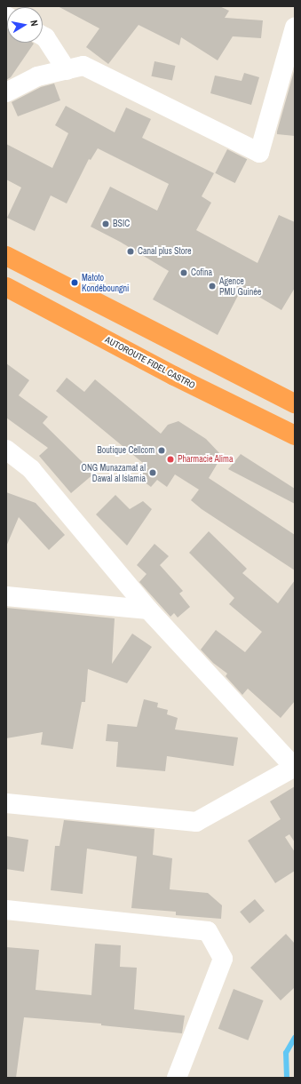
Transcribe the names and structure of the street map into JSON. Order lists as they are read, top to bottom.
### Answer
{
  "streets": {
    "highway": ["AUTOROUTE FIDEL CASTRO"]
  },
  "places": [
    "BSIC",
    "Canal plus Store",
    "Cofina",
    "Matoto Kondéboungni",
    "Agence PMU Guinée",
    "Boutique Cellcom",
    "Pharmacie Alima",
    "ONG Munazamat al Dawal al Islamia"
  ],
  "north": "right"
}
